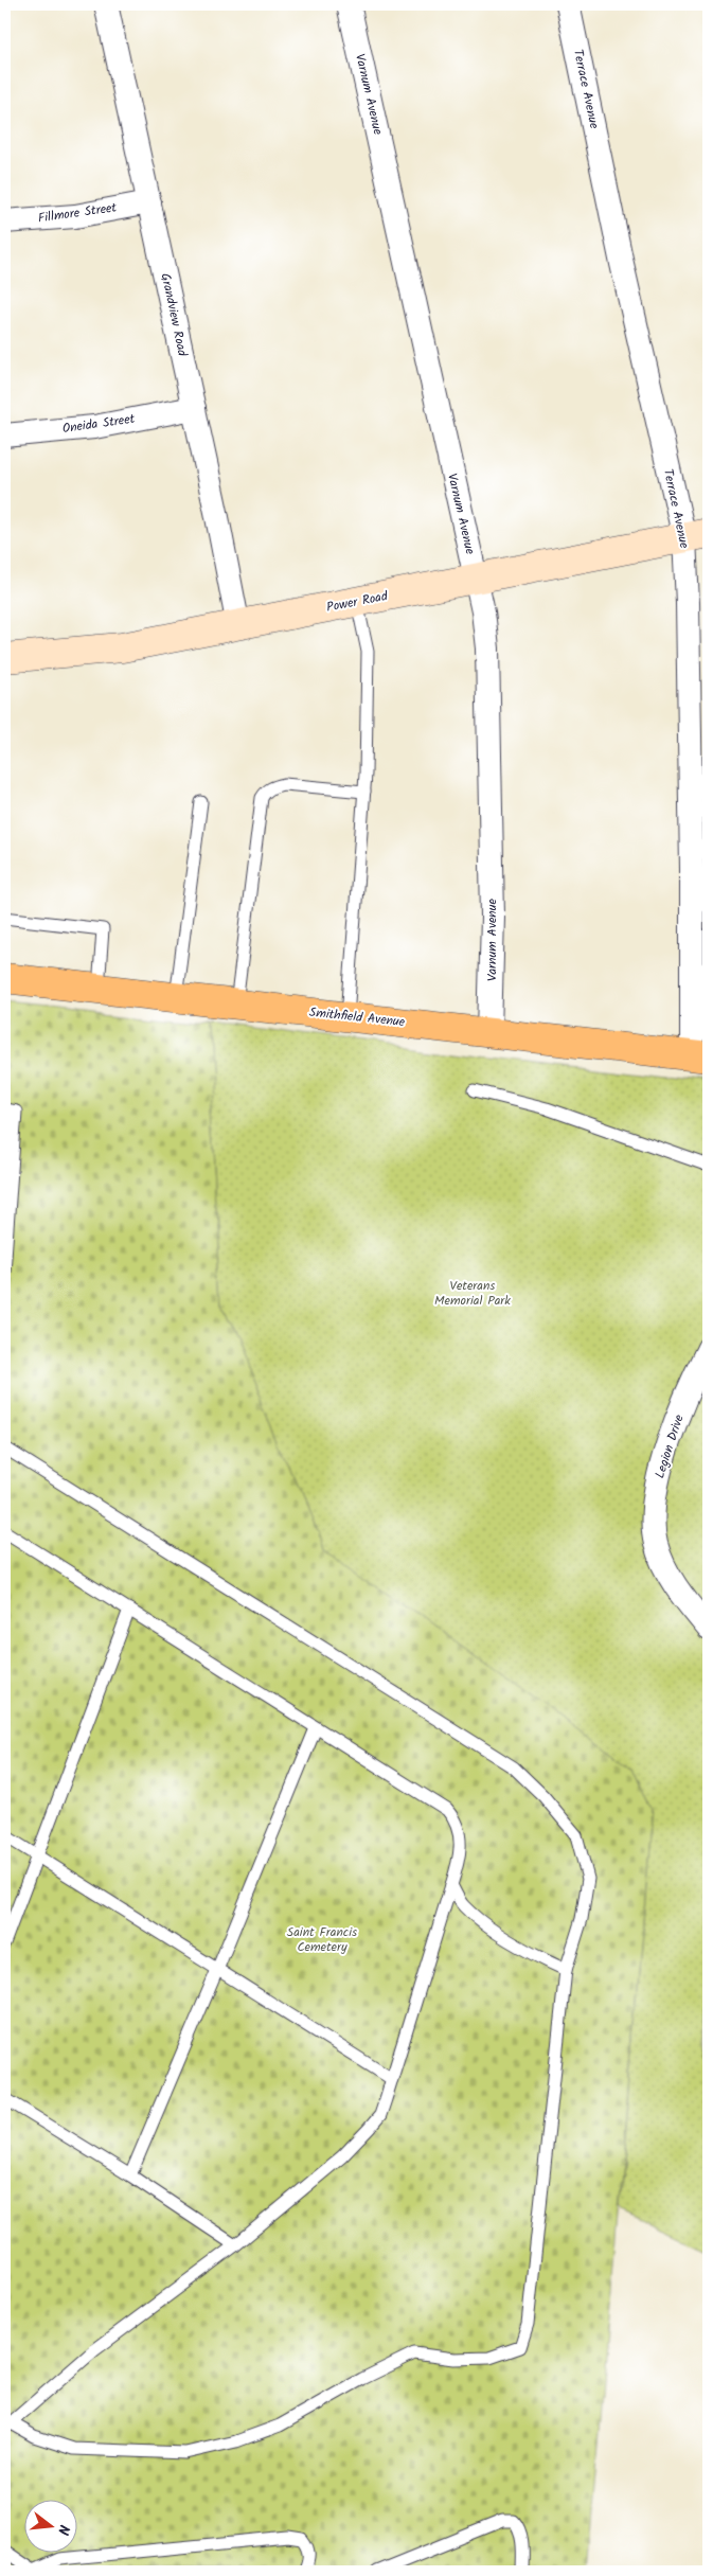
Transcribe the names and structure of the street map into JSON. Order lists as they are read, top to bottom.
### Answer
{
  "streets": {
    "main road": ["Power Road", "Smithfield Avenue"],
    "street": [
      "Terrace Avenue",
      "Varnum Avenue",
      "Fillmore Street",
      "Grandview Road",
      "Oneida Street",
      "Legion Drive"
    ]
  },
  "crossings": [
    ["Terrace Avenue", "Power Road"],
    ["Terrace Avenue", "Smithfield Avenue"],
    ["Varnum Avenue", "Power Road"],
    ["Varnum Avenue", "Smithfield Avenue"],
    ["Fillmore Street", "Grandview Road"],
    ["Grandview Road", "Oneida Street"],
    ["Grandview Road", "Power Road"]
  ],
  "parks": ["Veterans Memorial Park", "Saint Francis Cemetery"],
  "north": "right"
}
